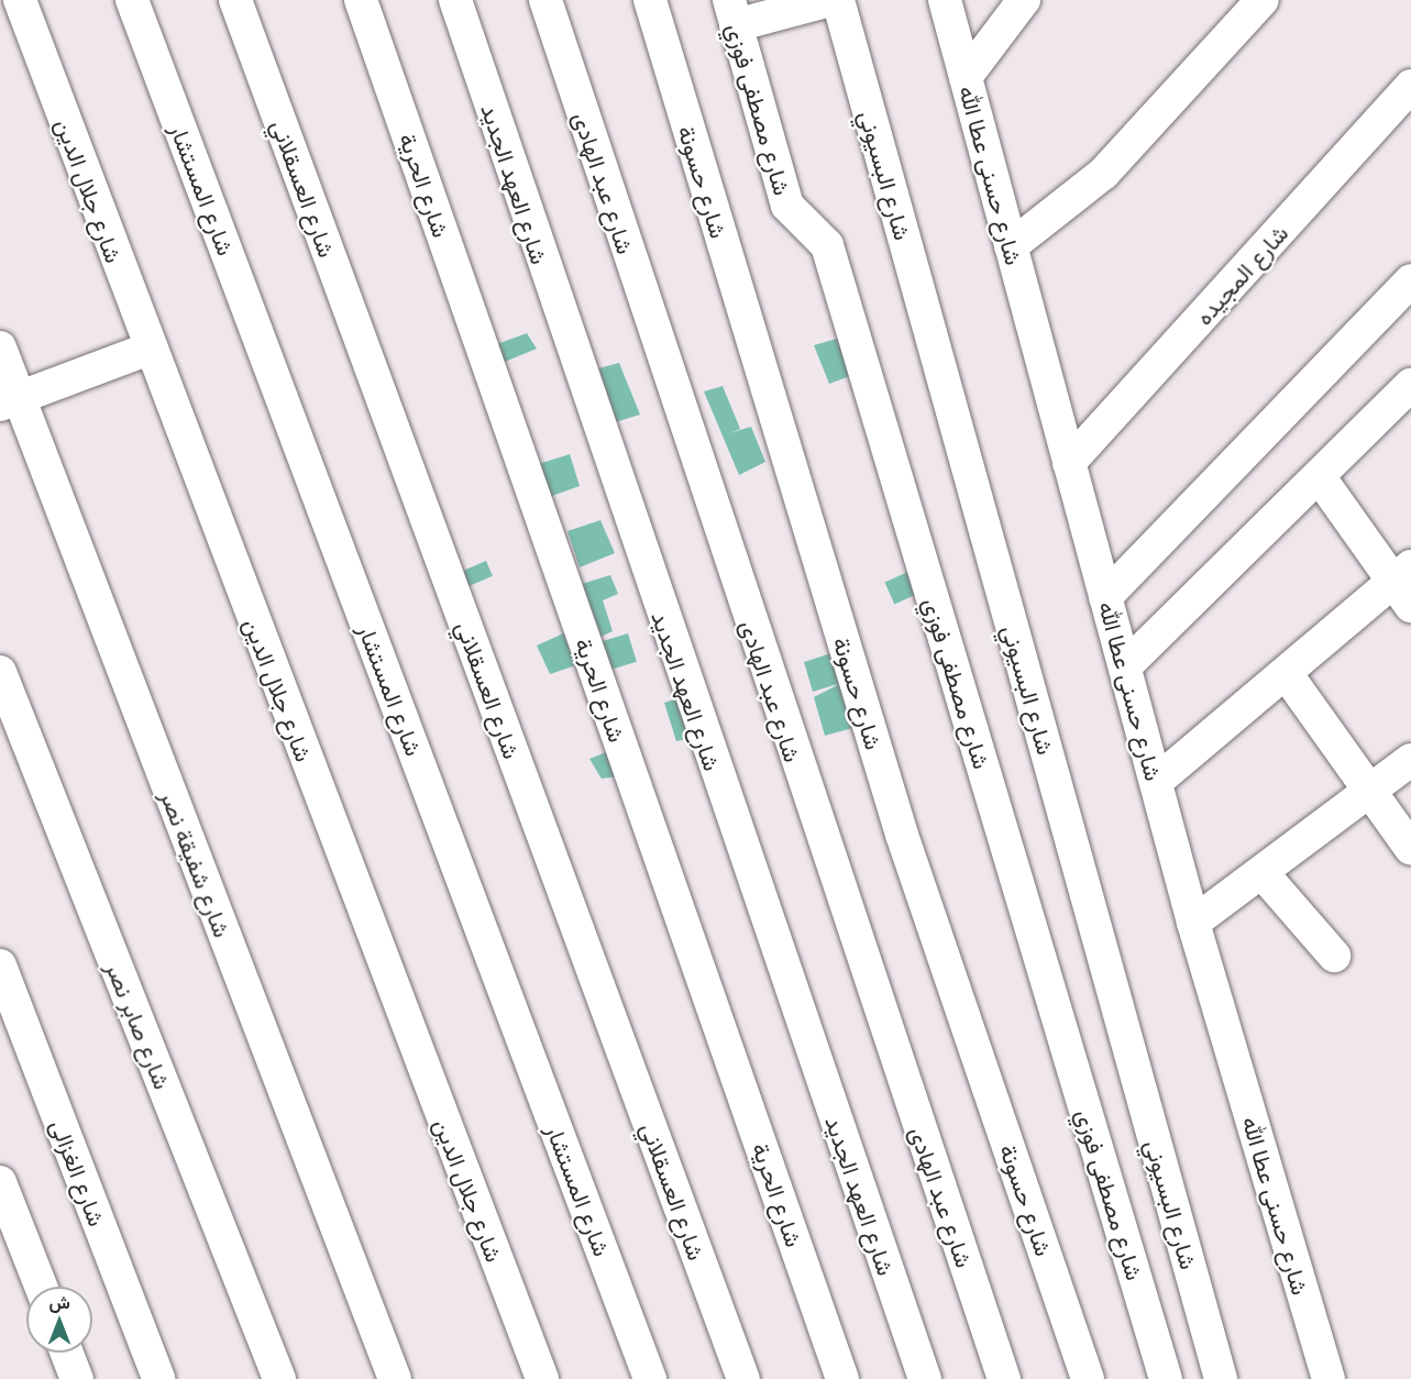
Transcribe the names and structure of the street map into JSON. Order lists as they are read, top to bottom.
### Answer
{
  "streets": {
    "street": [
      "شارع مصطفى فوزي",
      "شارع البسيوني",
      "شارع حسنى عطا الله",
      "شارع حسونة",
      "شارع عبد الهادى",
      "شارع العهد الجديد",
      "شارع الحرية",
      "شارع العسقلاني",
      "شارع المستشار",
      "شارع جلال الدين",
      "شارع المجيده",
      "شارع شفيقة نصر",
      "شارع صابر نصر",
      "شارع الغزالى"
    ]
  },
  "crossings": [
    ["شارع حسنى عطا الله", "شارع المجيده"]
  ],
  "north": "top"
}
